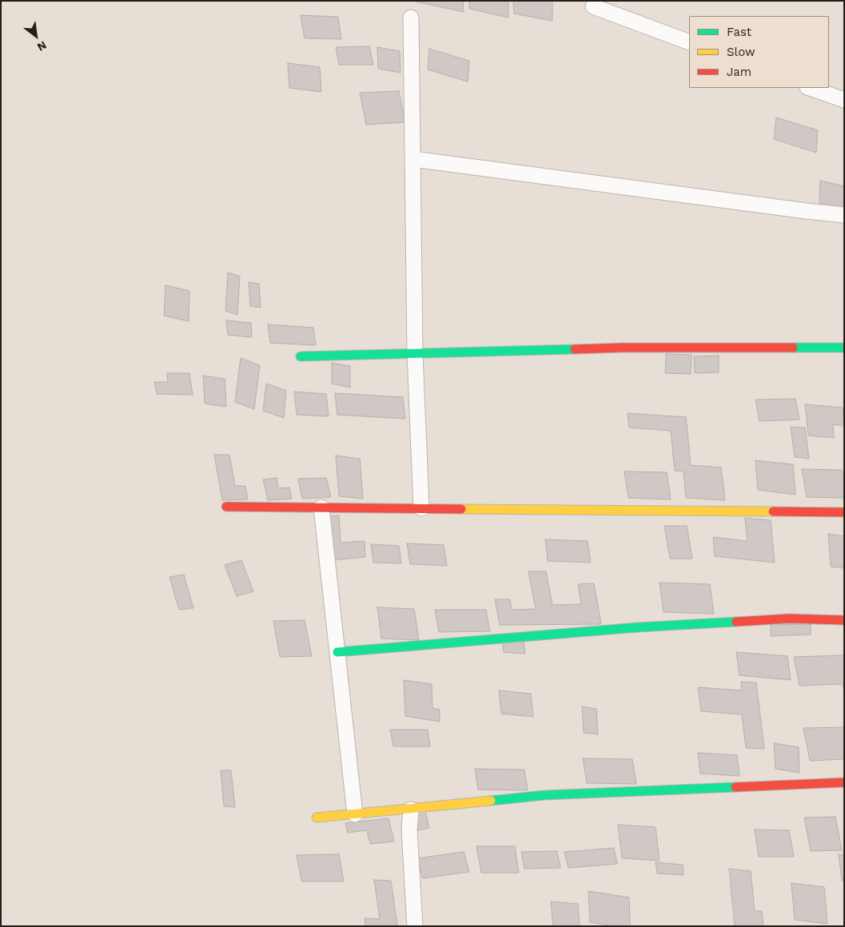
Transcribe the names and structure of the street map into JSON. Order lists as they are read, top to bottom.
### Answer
{
  "legend": ["Fast", "Slow", "Jam"],
  "north": "bottom right"
}
